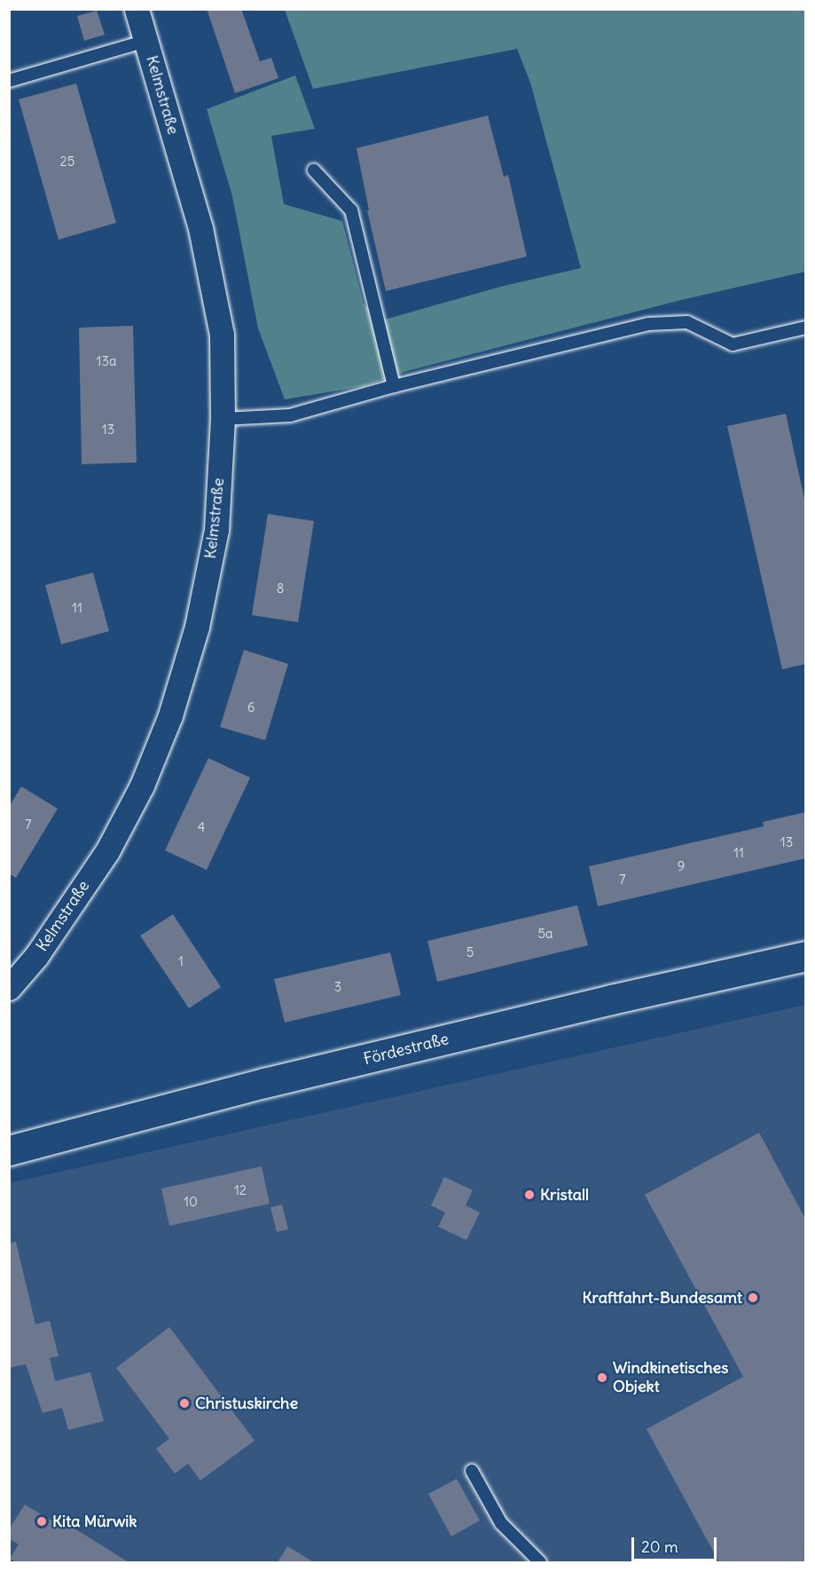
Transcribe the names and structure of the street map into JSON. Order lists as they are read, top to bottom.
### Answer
{
  "streets": {
    "main road": ["Fördestraße"],
    "street": ["Kelmstraße"]
  },
  "places": [
    "Kristall",
    "Kraftfahrt-Bundesamt",
    "Windkinetisches Objekt",
    "Christuskirche",
    "Kita Mürwik"
  ],
  "house_numbers": [
    "25",
    "13a",
    "13",
    "8",
    "11",
    "6",
    "7",
    "4",
    "13",
    "11",
    "9",
    "7",
    "5a",
    "5",
    "1",
    "3",
    "12",
    "10"
  ],
  "scale_bar": "20 m"
}
